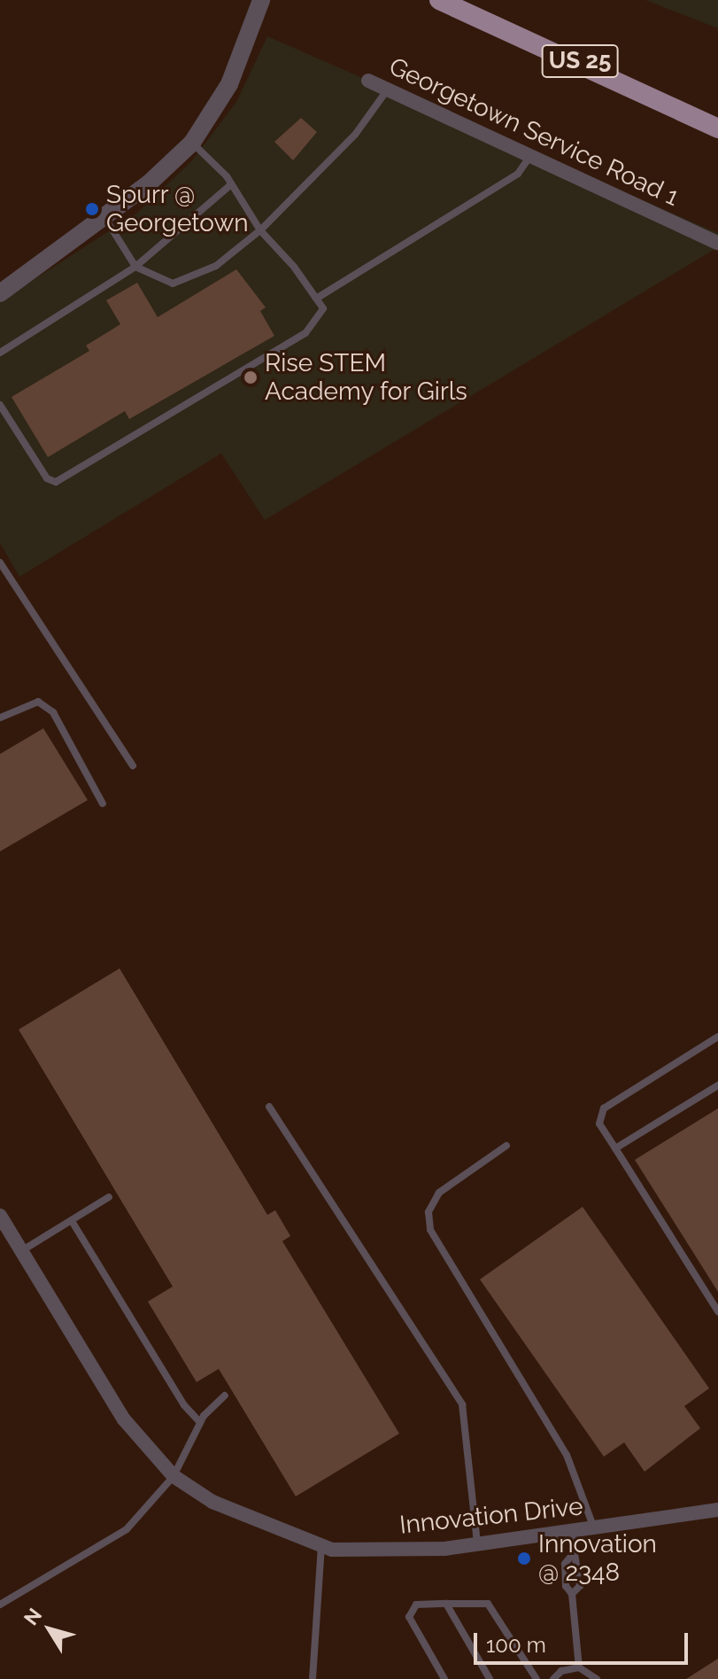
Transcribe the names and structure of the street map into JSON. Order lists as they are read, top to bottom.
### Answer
{
  "streets": {
    "main road": ["US 25"],
    "street": ["Georgetown Service Road 1", "Innovation Drive"]
  },
  "places": ["Spurr @ Georgetown", "Rise STEM Academy for Girls", "Innovation @ 2348"],
  "scale_bar": "100 m",
  "north": "top left"
}
